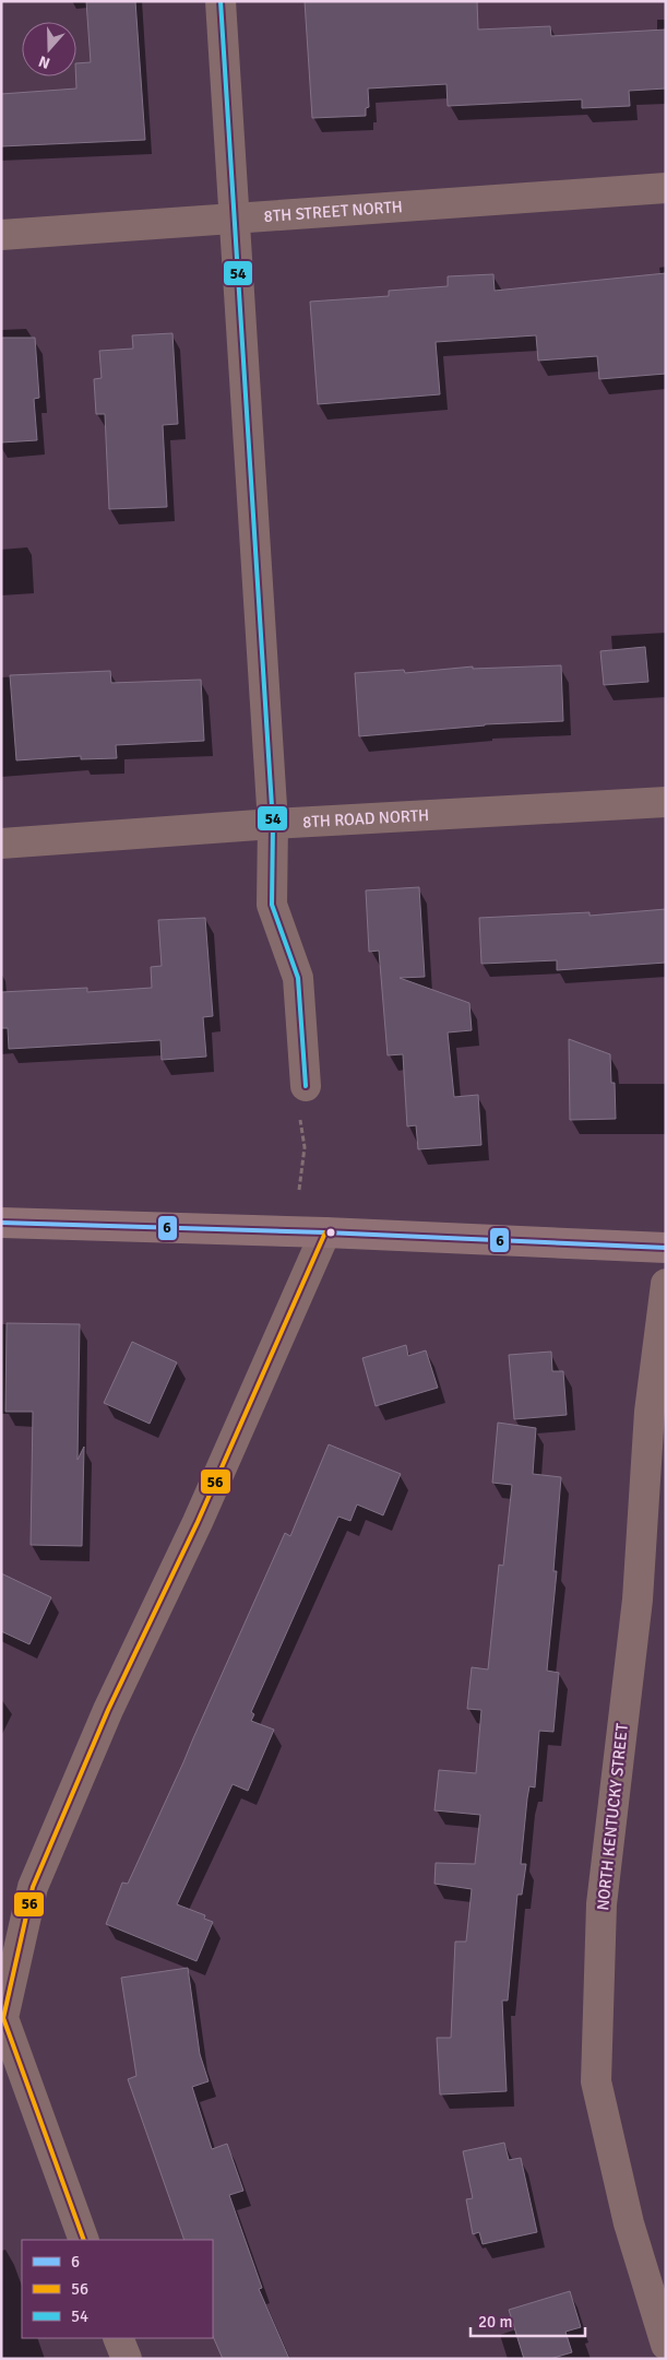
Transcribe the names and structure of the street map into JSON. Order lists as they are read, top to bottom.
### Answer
{
  "streets": {
    "street": ["8TH STREET NORTH", "8TH ROAD NORTH", "NORTH KENTUCKY STREET"]
  },
  "lines": ["transit line 54", "transit line 6", "transit line 56"],
  "legend": ["6", "56", "54"],
  "scale_bar": "20 m",
  "north": "bottom"
}
